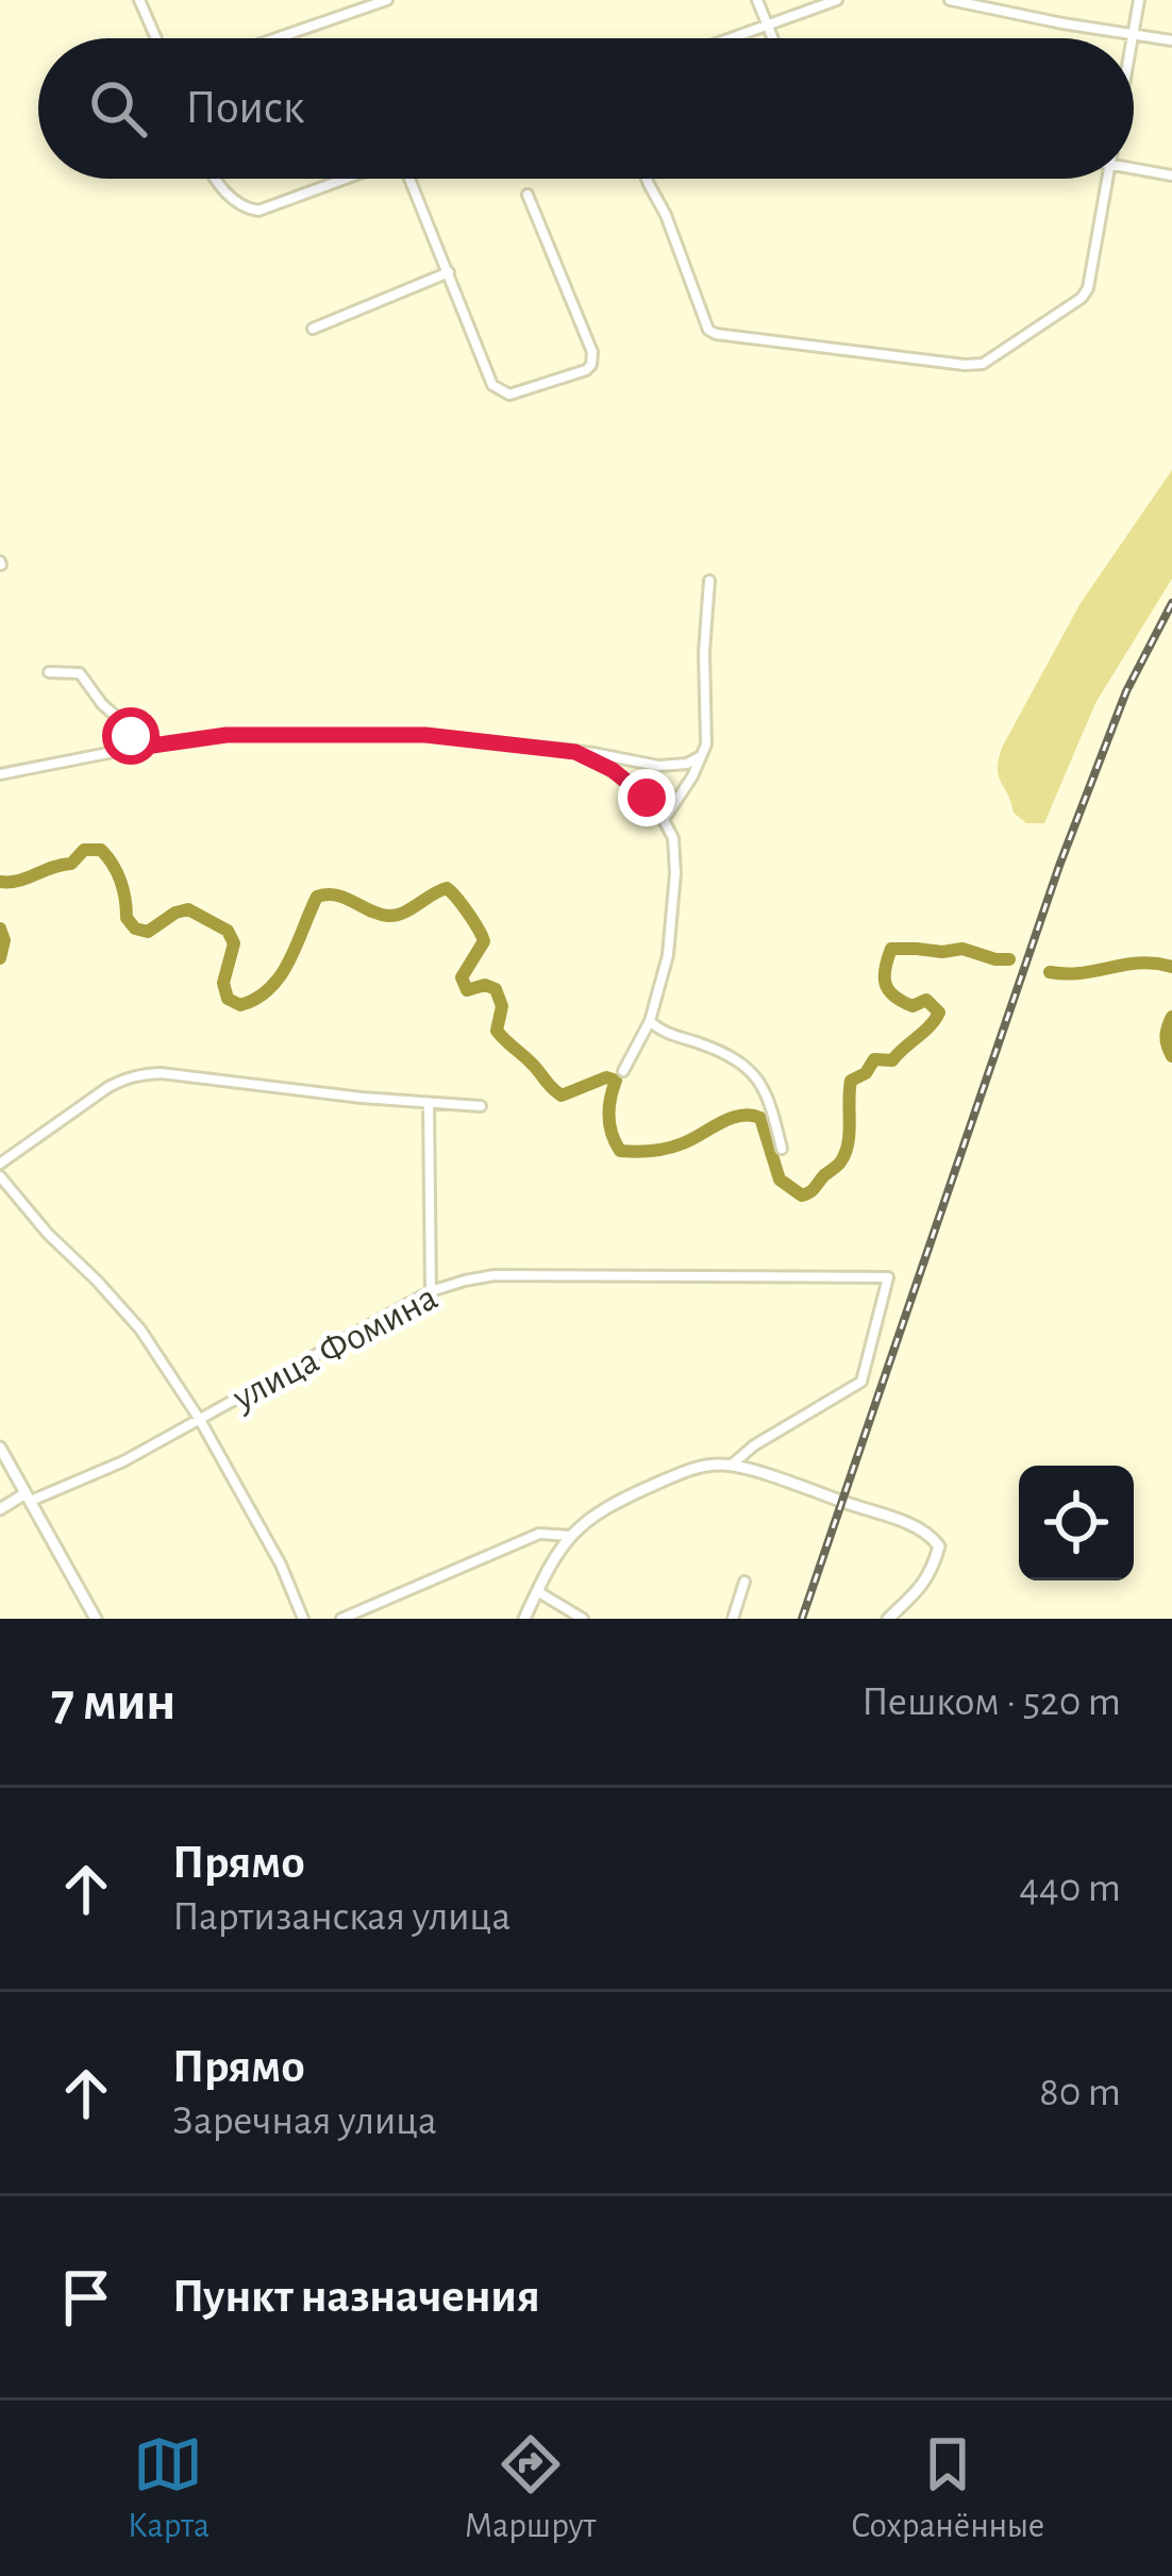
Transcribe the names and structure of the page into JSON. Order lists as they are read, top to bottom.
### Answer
{
  "streets": {
    "street": ["улица Фомина"]
  },
  "page": {
    "search": "Поиск",
    "heading": ["7 мин", "Пешком · 520 m"],
    "list": [
      ["Прямо", "Партизанская улица", "440 m"],
      ["Прямо", "Заречная улица", "80 m"],
      "Пункт назначения"
    ],
    "nav": ["Карта", "Маршрут", "Сохранённые"]
  }
}
